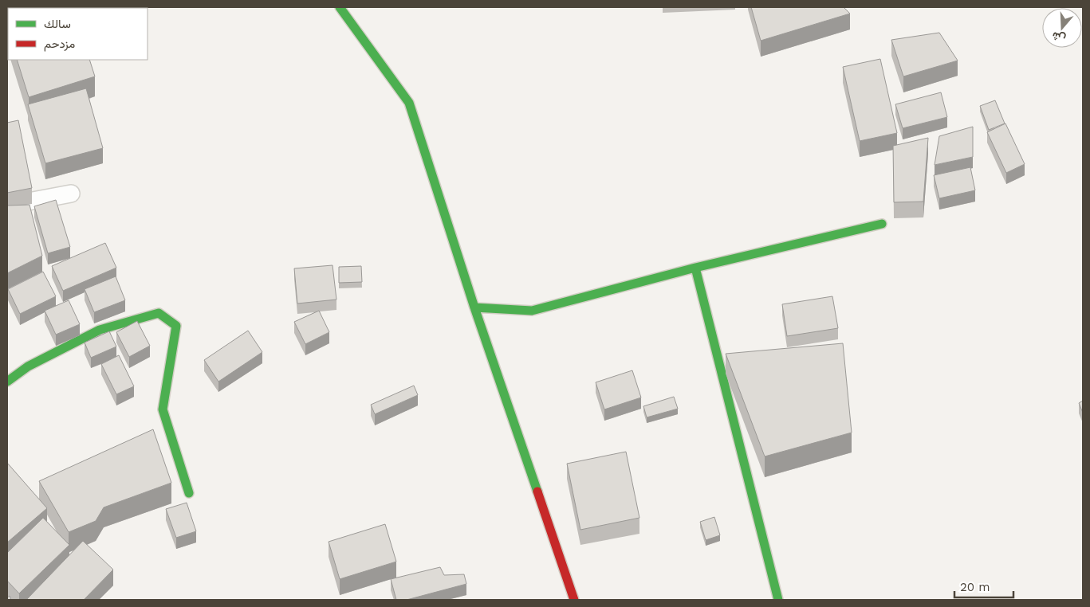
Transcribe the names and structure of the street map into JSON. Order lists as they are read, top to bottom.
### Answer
{
  "legend": ["سالك", "مزدحم"],
  "scale_bar": "20 m",
  "north": "bottom"
}
